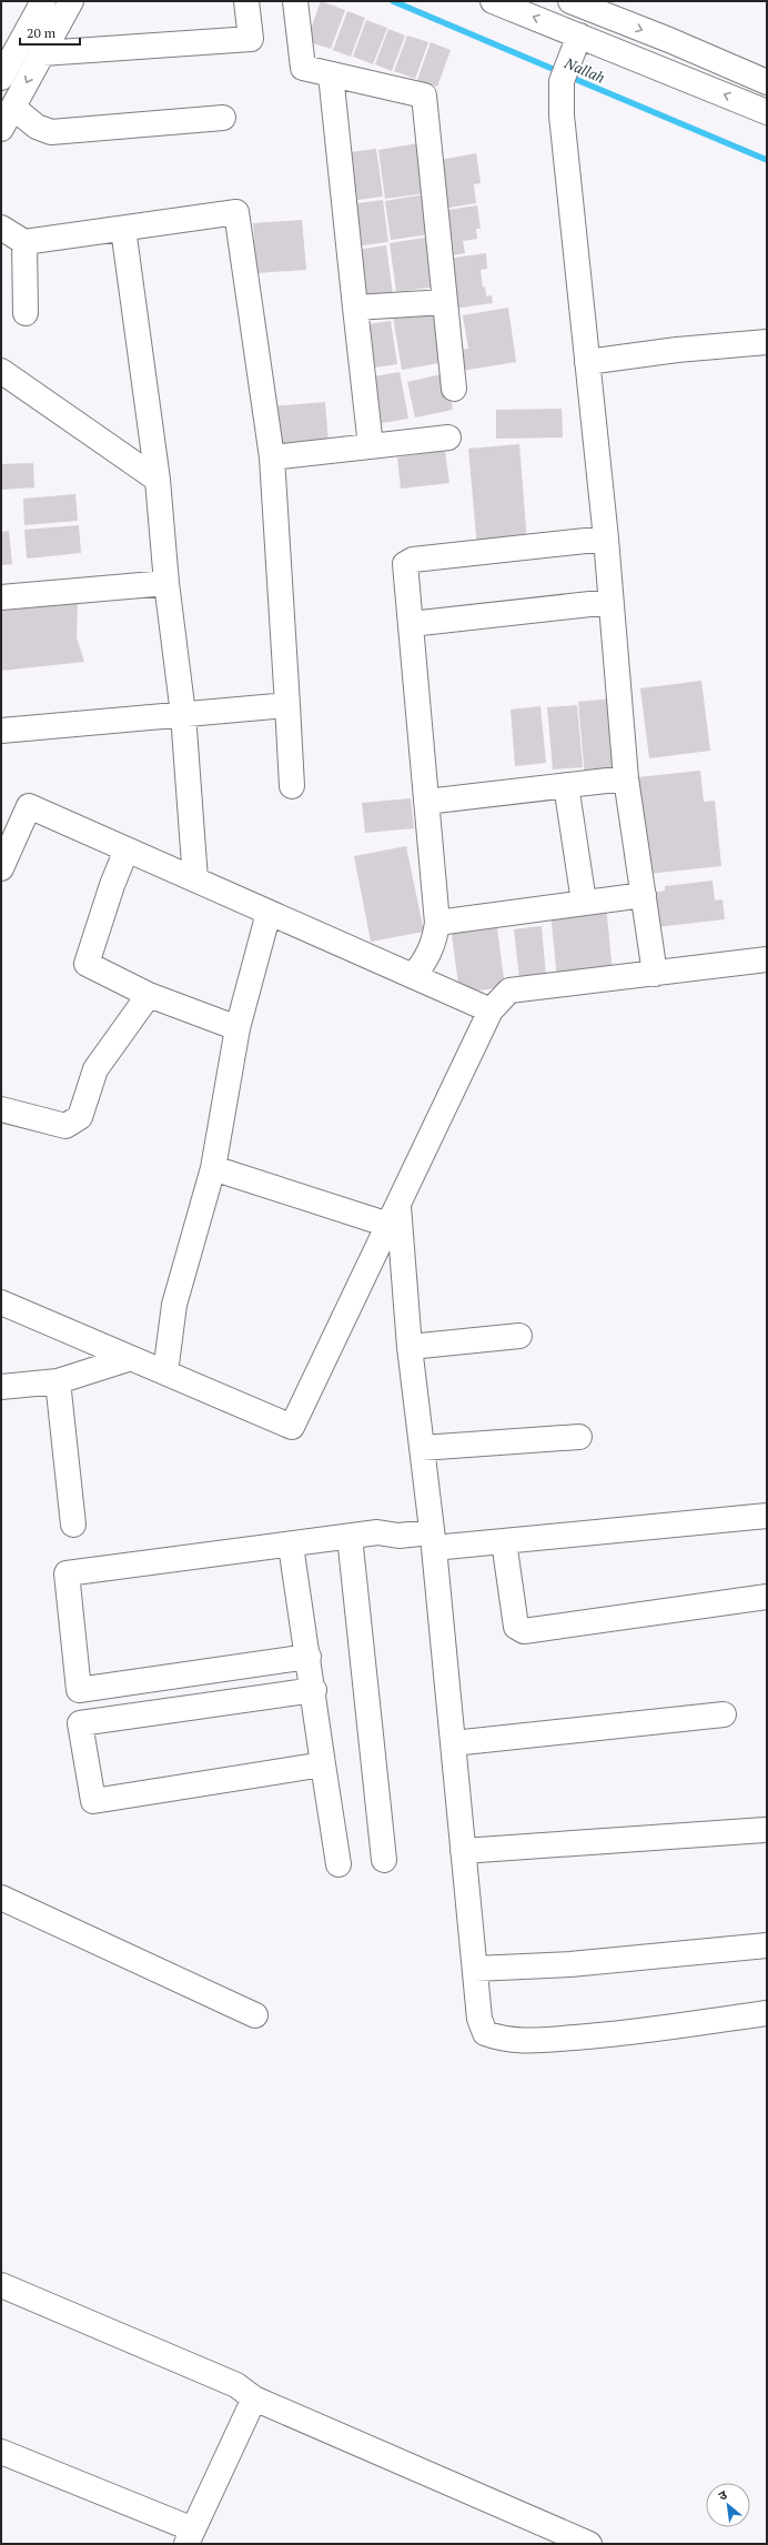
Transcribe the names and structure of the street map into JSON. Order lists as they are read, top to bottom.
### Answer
{
  "water": ["Nallah"],
  "scale_bar": "20 m",
  "north": "top left"
}
